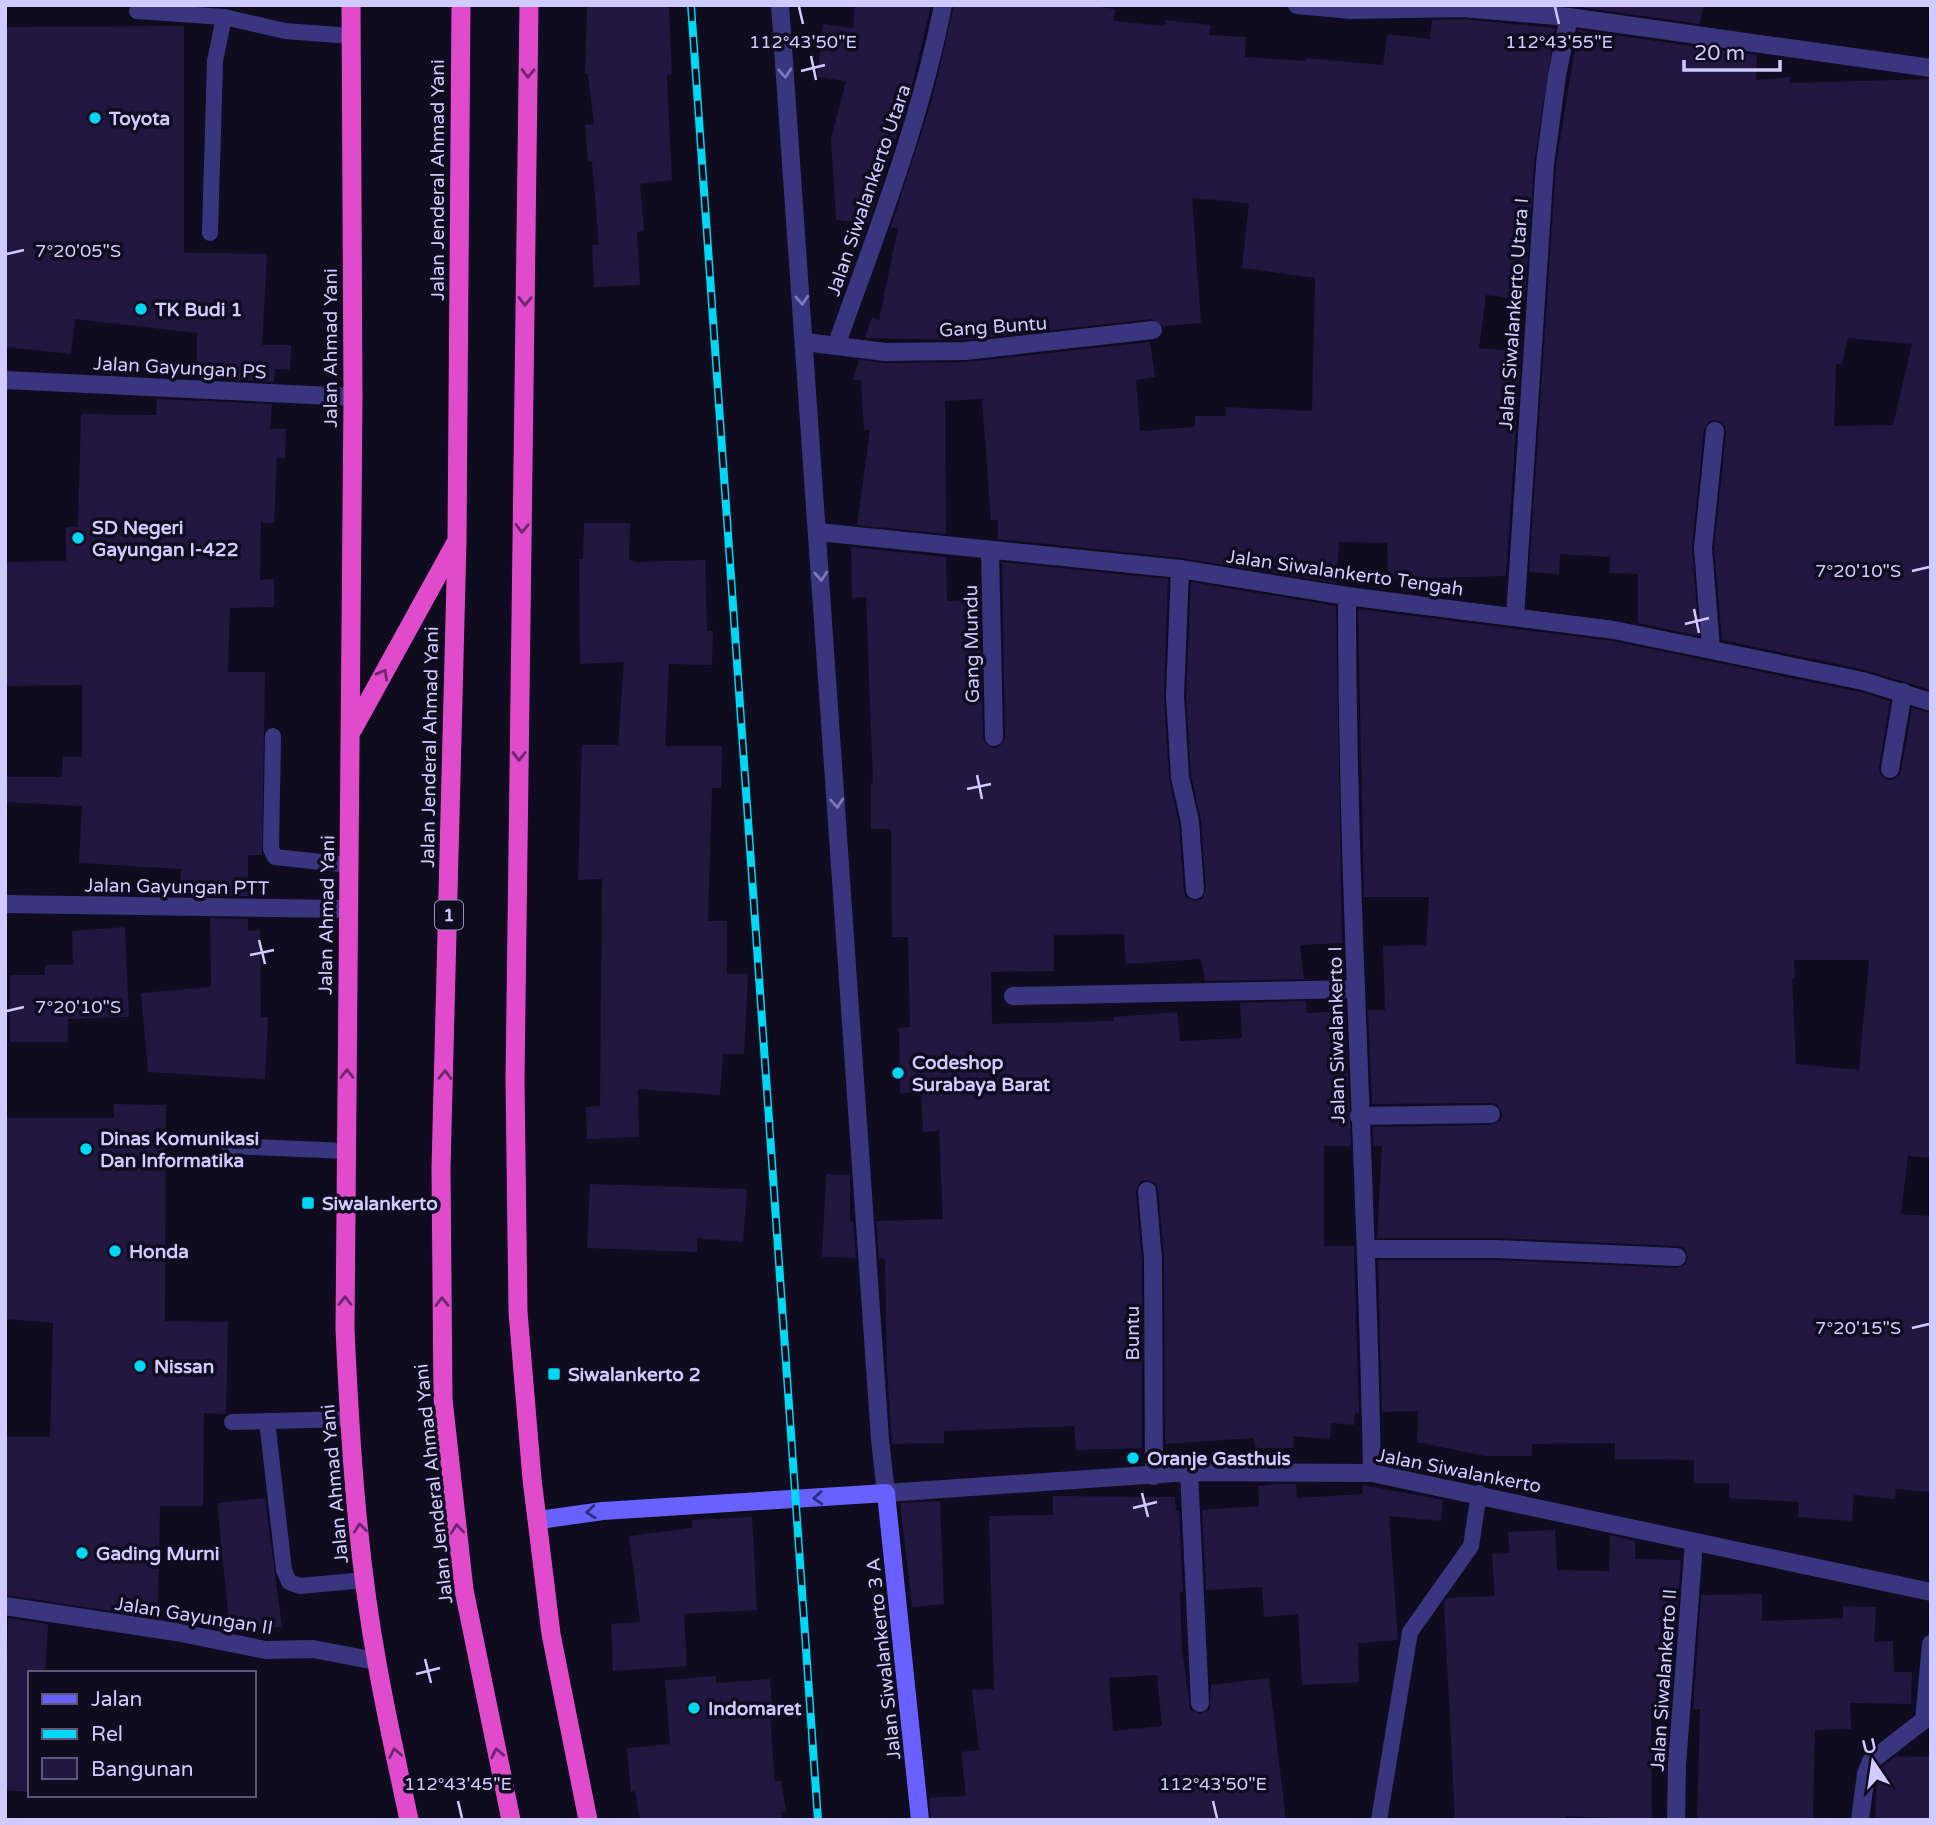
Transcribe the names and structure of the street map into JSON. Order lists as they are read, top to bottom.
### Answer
{
  "streets": {
    "highway": ["Jalan Jenderal Ahmad Yani", "Jalan Ahmad Yani", "1"],
    "main road": ["Jalan Siwalankerto 3 A"],
    "street": [
      "Jalan Siwalankerto Utara",
      "Jalan Siwalankerto Utara I",
      "Gang Buntu",
      "Jalan Gayungan PS",
      "Jalan Siwalankerto Tengah",
      "Gang Mundu",
      "Jalan Gayungan PTT",
      "Jalan Siwalankerto I",
      "Buntu",
      "Jalan Siwalankerto",
      "Jalan Gayungan II",
      "Jalan Siwalankerto II"
    ]
  },
  "crossings": [
    ["Jalan Siwalankerto Utara", "Gang Buntu"],
    ["Jalan Siwalankerto Utara I", "Jalan Siwalankerto Tengah"],
    ["Jalan Ahmad Yani", "Jalan Gayungan PS"],
    ["Jalan Ahmad Yani", "Jalan Gayungan PTT"],
    ["Jalan Ahmad Yani", "Jalan Gayungan II"],
    ["Jalan Siwalankerto Tengah", "Gang Mundu"],
    ["Jalan Siwalankerto Tengah", "Jalan Siwalankerto I"],
    ["Jalan Siwalankerto I", "Jalan Siwalankerto"],
    ["Buntu", "Jalan Siwalankerto"],
    ["Jalan Siwalankerto", "Jalan Siwalankerto 3 A"],
    ["Jalan Siwalankerto", "Jalan Siwalankerto II"]
  ],
  "places": {
    "other": [
      "Toyota",
      "TK Budi 1",
      "SD Negeri Gayungan I-422",
      "Codeshop Surabaya Barat",
      "Dinas Komunikasi Dan Informatika",
      "Honda",
      "Nissan",
      "Oranje Gasthuis",
      "Gading Murni",
      "Indomaret"
    ],
    "transit": ["Siwalankerto", "Siwalankerto 2"]
  },
  "legend": ["Jalan", "Rel", "Bangunan"],
  "scale_bar": "20 m",
  "north": "top",
  "coordinates": [
    "112°43'50\"E",
    "112°43'55\"E",
    "7°20'05\"S",
    "7°20'10\"S",
    "7°20'15\"S",
    "112°43'45\"E"
  ]
}
